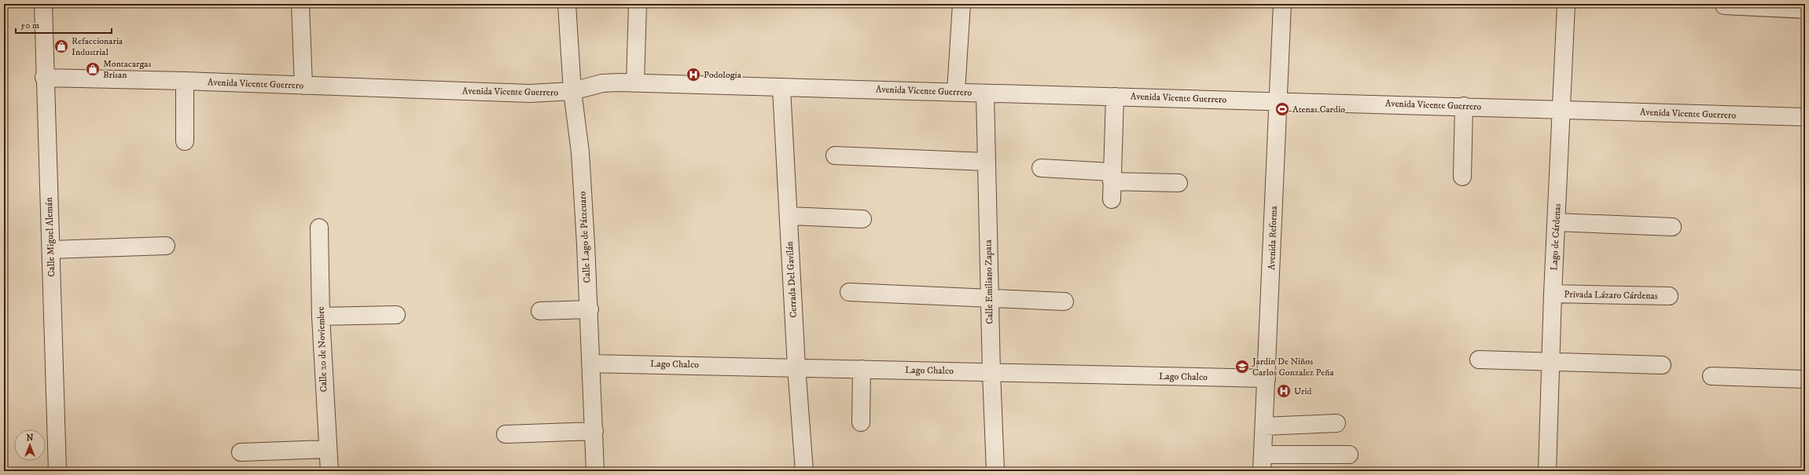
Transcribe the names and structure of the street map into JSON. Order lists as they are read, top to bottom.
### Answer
{
  "streets": {
    "street": [
      "Avenida Vicente Guerrero",
      "Calle Miguel Alemán",
      "Calle Lago de Pátzcuaro",
      "Lago de Cárdenas",
      "Avenida Reforma",
      "Cerrada Del Gavilán",
      "Calle Emiliano Zapata",
      "Privada Lázaro Cárdenas",
      "Calle 20 de Noviembre",
      "Lago Chalco"
    ]
  },
  "crossings": [
    ["Avenida Vicente Guerrero", "Calle Miguel Alemán"],
    ["Avenida Vicente Guerrero", "Calle Lago de Pátzcuaro"],
    ["Avenida Vicente Guerrero", "Lago de Cárdenas"],
    ["Avenida Vicente Guerrero", "Avenida Reforma"],
    ["Avenida Vicente Guerrero", "Cerrada Del Gavilán"],
    ["Avenida Vicente Guerrero", "Calle Emiliano Zapata"],
    ["Calle Lago de Pátzcuaro", "Lago Chalco"],
    ["Lago de Cárdenas", "Privada Lázaro Cárdenas"],
    ["Avenida Reforma", "Lago Chalco"],
    ["Cerrada Del Gavilán", "Lago Chalco"],
    ["Calle Emiliano Zapata", "Lago Chalco"]
  ],
  "places": {
    "shop": ["Refaccionaria Industrial", "Montacargas Brisan"],
    "hospital": ["Podologia", "Urid"],
    "sports": ["Atenas Cardio"],
    "school or university": ["Jardin De Niños Carlos Gonzalez Peña"]
  },
  "scale_bar": "50 m",
  "north": "top"
}
